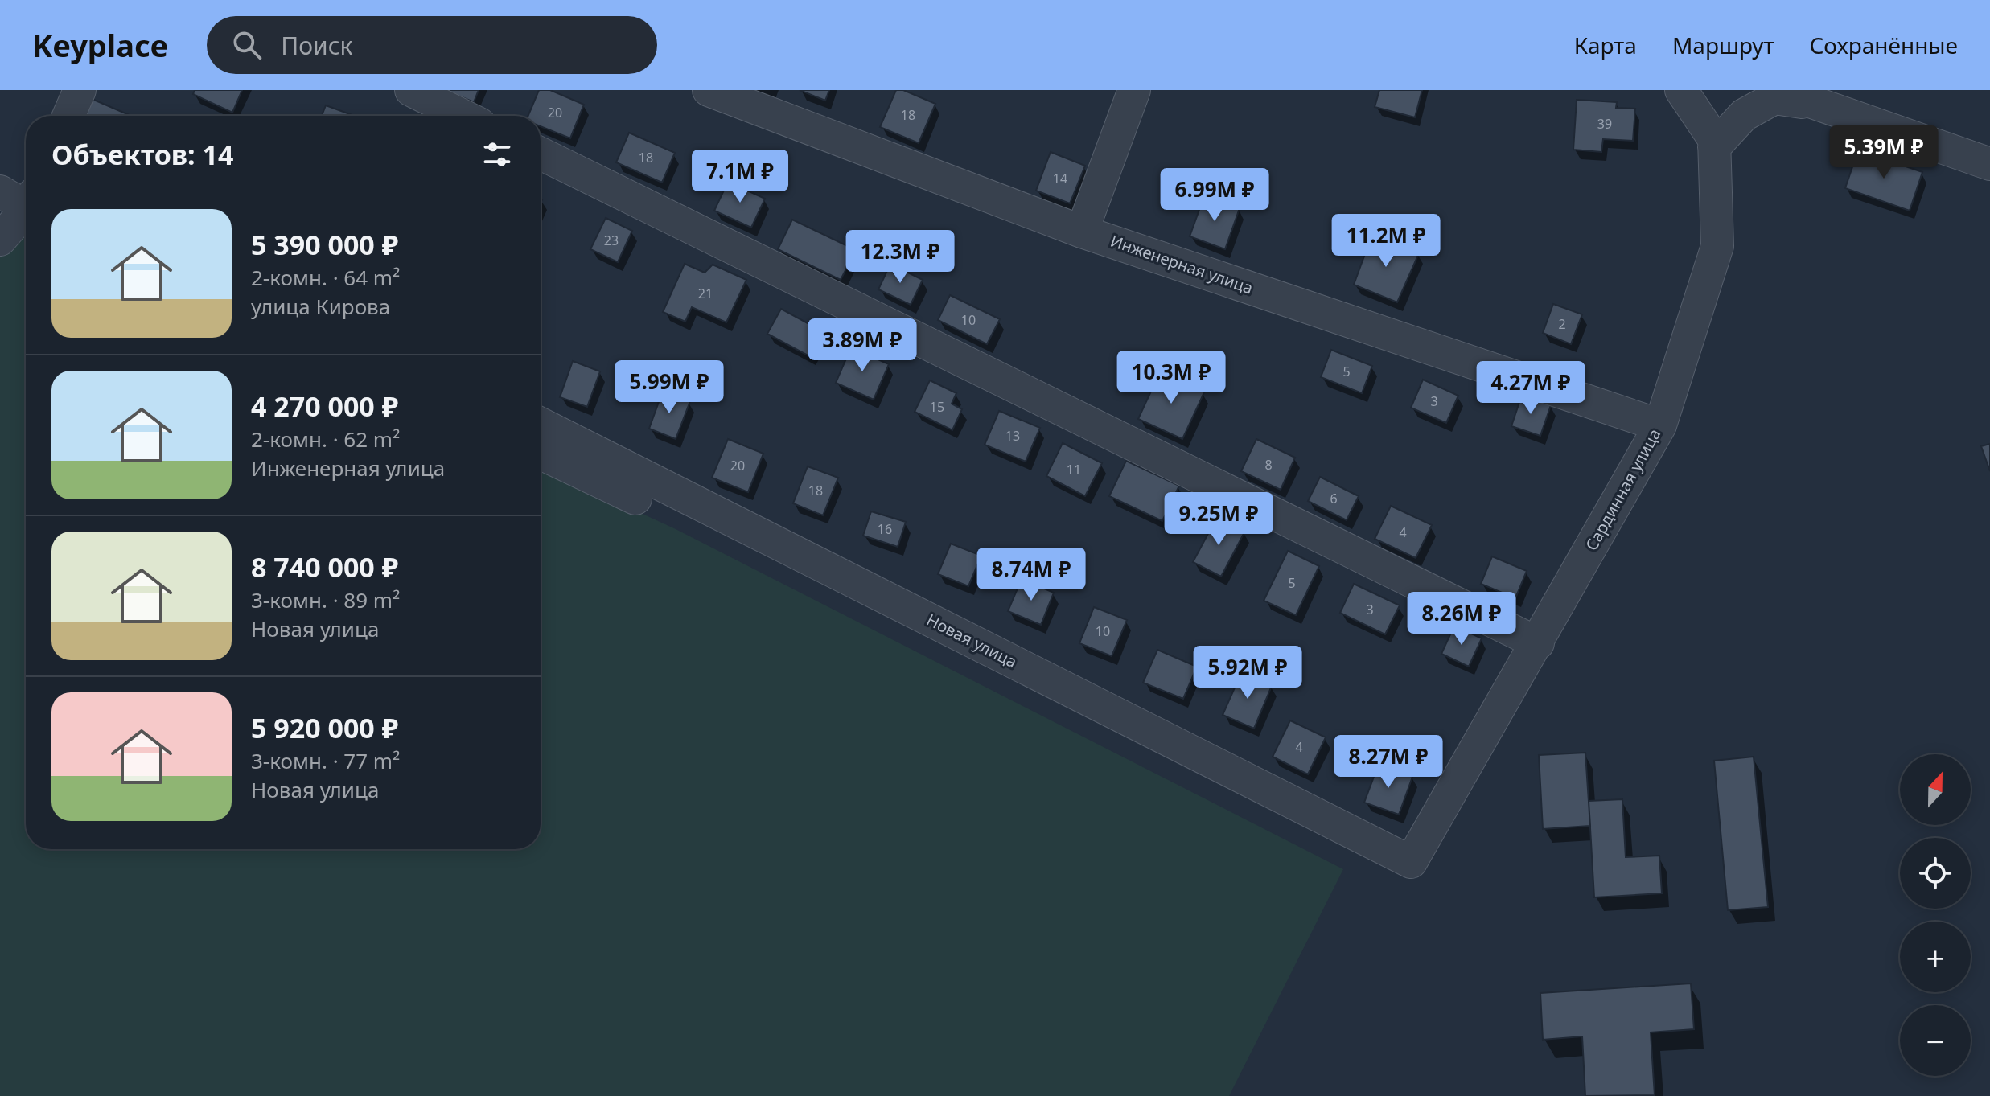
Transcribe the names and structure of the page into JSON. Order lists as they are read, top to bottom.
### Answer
{
  "streets": {
    "street": ["Инженерная улица", "Сардинная улица", "Новая улица"]
  },
  "crossings": [
    ["Инженерная улица", "Сардинная улица"],
    ["Сардинная улица", "Новая улица"]
  ],
  "house_numbers": [
    "20",
    "18",
    "39",
    "18",
    "14",
    "23",
    "21",
    "10",
    "2",
    "5",
    "3",
    "15",
    "13",
    "8",
    "20",
    "11",
    "18",
    "6",
    "16",
    "4",
    "5",
    "3",
    "10",
    "4"
  ],
  "north": "top",
  "page": {
    "header": "Keyplace",
    "search": "Поиск",
    "nav": ["Карта", "Маршрут", "Сохранённые"],
    "heading": "Объектов: 14",
    "price": [
      "5.39M ₽",
      "7.1M ₽",
      "6.99M ₽",
      "11.2M ₽",
      "12.3M ₽",
      "3.89M ₽",
      "10.3M ₽",
      "5.99M ₽",
      "4.27M ₽",
      "9.25M ₽",
      "8.74M ₽",
      "8.26M ₽",
      "5.92M ₽",
      "8.27M ₽"
    ],
    "list": [
      {
        "name": "5 390 000 ₽",
        "note": "2-комн. · 64 m² · улица Кирова"
      },
      {
        "name": "4 270 000 ₽",
        "note": "2-комн. · 62 m² · Инженерная улица"
      },
      {
        "name": "8 740 000 ₽",
        "note": "3-комн. · 89 m² · Новая улица"
      },
      {
        "name": "5 920 000 ₽",
        "note": "3-комн. · 77 m² · Новая улица"
      }
    ],
    "map_buttons": ["+", "−"]
  }
}
